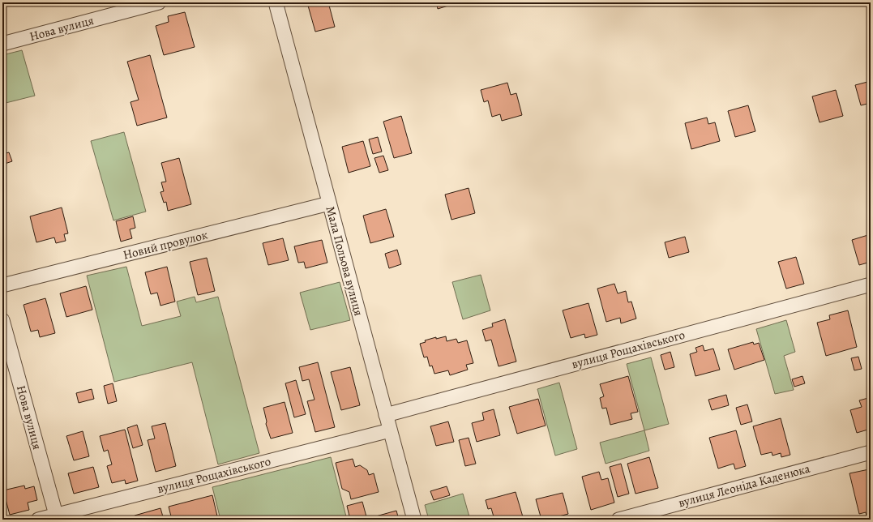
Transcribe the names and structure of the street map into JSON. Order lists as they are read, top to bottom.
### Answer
{
  "streets": {
    "street": [
      "Нова вулиця",
      "Новий провулок",
      "Мала Польова вулиця",
      "вулиця Рощахівського",
      "вулиця Леоніда Каденюка"
    ]
  },
  "crossings": [
    ["Нова вулиця", "вулиця Рощахівського"],
    ["Новий провулок", "Мала Польова вулиця"],
    ["Мала Польова вулиця", "вулиця Рощахівського"]
  ]
}
